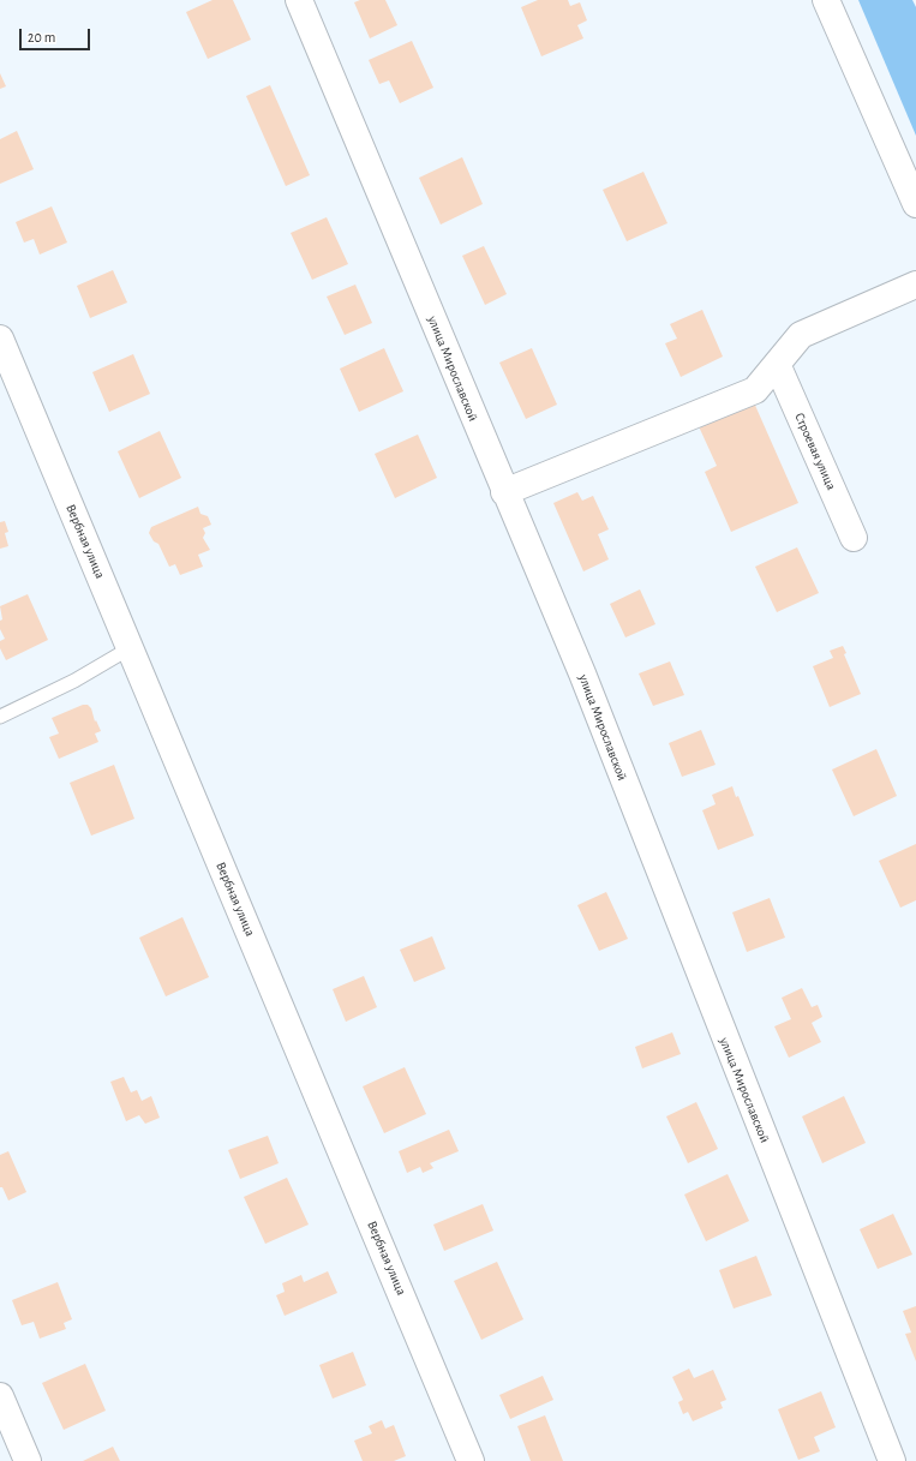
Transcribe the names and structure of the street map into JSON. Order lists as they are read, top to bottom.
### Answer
{
  "streets": {
    "street": ["улица Мирославской", "Строевая улица", "Вербная улица"]
  },
  "scale_bar": "20 m"
}
